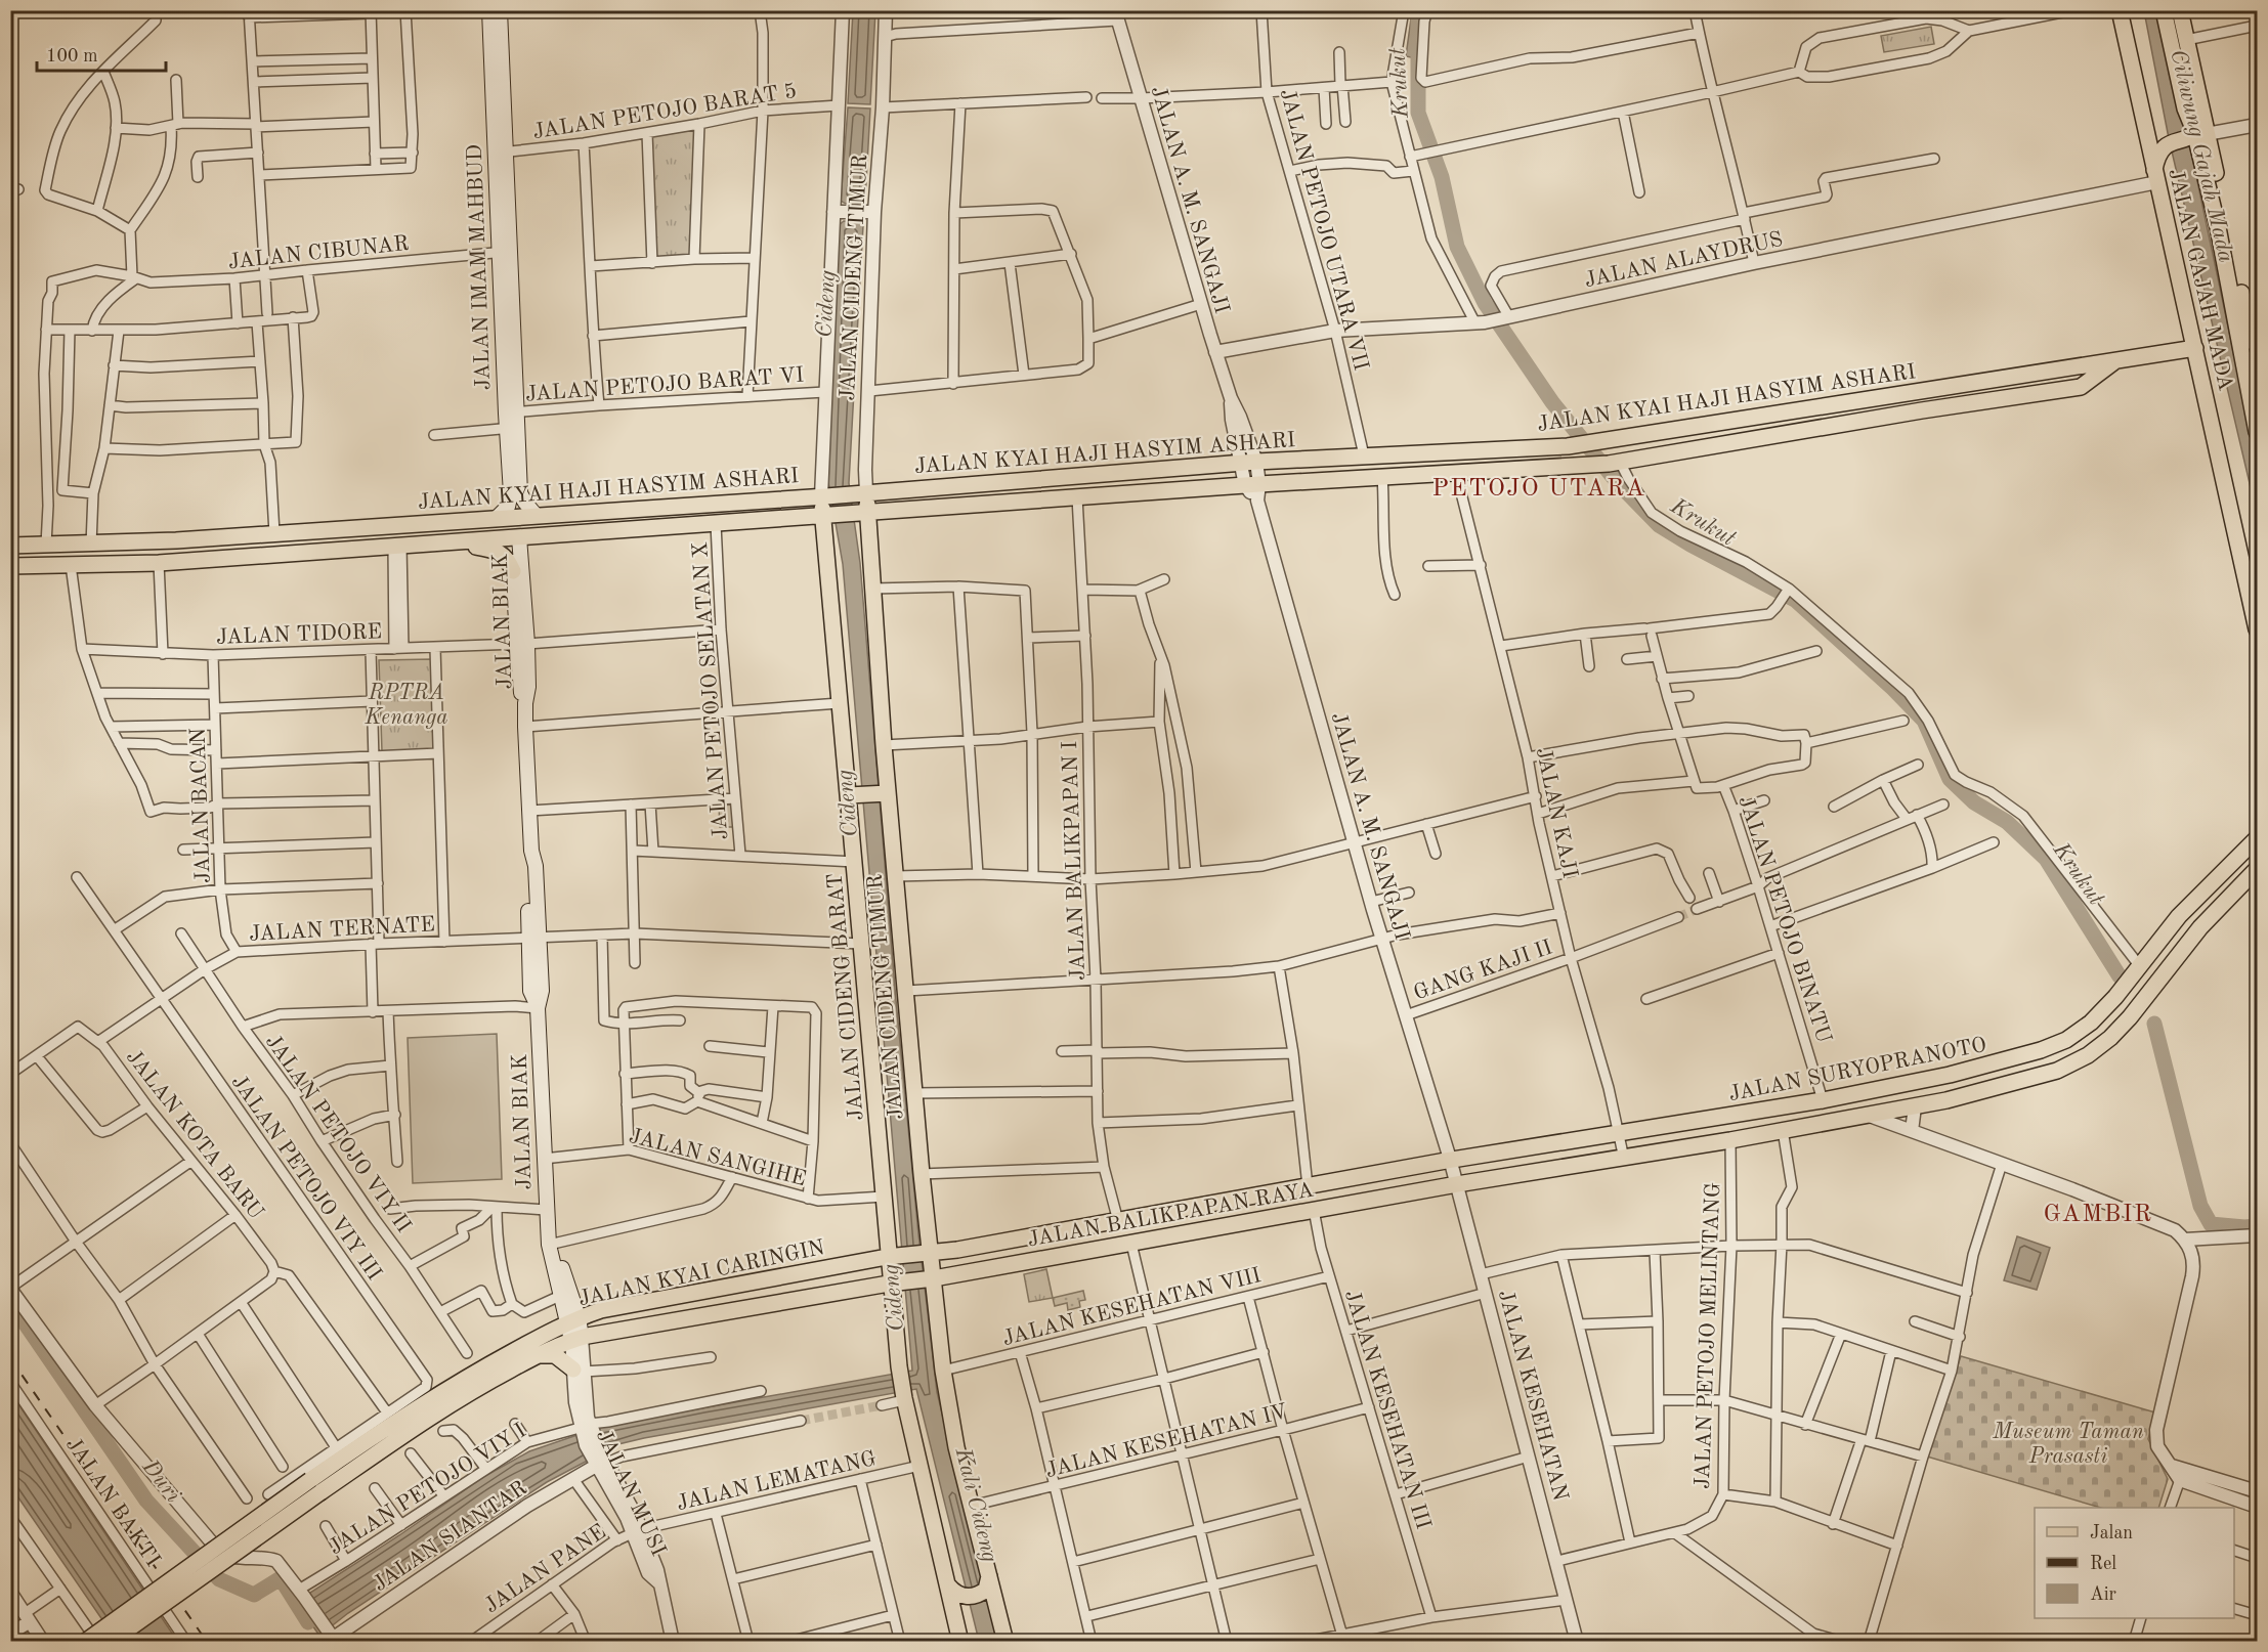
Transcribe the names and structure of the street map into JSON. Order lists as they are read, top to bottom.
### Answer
{
  "streets": {
    "main road": [
      "JALAN IMAM MAHBUD",
      "JALAN CIDENG TIMUR",
      "JALAN GAJAH MADA",
      "JALAN KYAI HAJI HASYIM ASHARI",
      "JALAN BIAK",
      "JALAN CIDENG BARAT",
      "JALAN SURYOPRANOTO",
      "JALAN BALIKPAPAN RAYA",
      "JALAN KYAI CARINGIN"
    ],
    "street": [
      "JALAN PETOJO BARAT 5",
      "JALAN A. M. SANGAJI",
      "JALAN PETOJO UTARA VII",
      "JALAN CIBUNAR",
      "JALAN ALAYDRUS",
      "JALAN PETOJO BARAT VI",
      "JALAN TIDORE",
      "JALAN PETOJO SELATAN X",
      "JALAN BACAN",
      "JALAN KAJI",
      "JALAN BALIKPAPAN I",
      "JALAN PETOJO BINATU",
      "JALAN TERNATE",
      "GANG KAJI II",
      "JALAN PETOJO VIY II",
      "JALAN KOTA BARU",
      "JALAN SANGIHE",
      "JALAN PETOJO VIY III",
      "JALAN KESEHATAN VIII",
      "JALAN PETOJO MELINTANG",
      "JALAN KESEHATAN",
      "JALAN KESEHATAN III",
      "JALAN KESEHATAN IV",
      "JALAN LEMATANG",
      "JALAN PETOJO VIY I",
      "JALAN MUSI",
      "JALAN BAKTI",
      "JALAN SIANTAR",
      "JALAN PANE"
    ]
  },
  "crossings": [
    ["JALAN PETOJO BARAT 5", "JALAN IMAM MAHBUD"],
    ["JALAN PETOJO BARAT 5", "JALAN CIDENG BARAT"],
    ["JALAN A. M. SANGAJI", "JALAN ALAYDRUS"],
    ["JALAN A. M. SANGAJI", "JALAN KYAI HAJI HASYIM ASHARI"],
    ["JALAN A. M. SANGAJI", "GANG KAJI II"],
    ["JALAN A. M. SANGAJI", "JALAN SURYOPRANOTO"],
    ["JALAN A. M. SANGAJI", "JALAN BALIKPAPAN RAYA"],
    ["JALAN A. M. SANGAJI", "JALAN KESEHATAN"],
    ["JALAN PETOJO UTARA VII", "JALAN ALAYDRUS"],
    ["JALAN PETOJO UTARA VII", "JALAN KYAI HAJI HASYIM ASHARI"],
    ["JALAN CIBUNAR", "JALAN IMAM MAHBUD"],
    ["JALAN ALAYDRUS", "JALAN GAJAH MADA"],
    ["JALAN IMAM MAHBUD", "JALAN PETOJO BARAT VI"],
    ["JALAN IMAM MAHBUD", "JALAN KYAI HAJI HASYIM ASHARI"],
    ["JALAN CIDENG TIMUR", "JALAN KYAI HAJI HASYIM ASHARI"],
    ["JALAN CIDENG TIMUR", "JALAN BALIKPAPAN RAYA"],
    ["JALAN CIDENG TIMUR", "JALAN KESEHATAN VIII"],
    ["JALAN CIDENG TIMUR", "JALAN KESEHATAN IV"],
    ["JALAN GAJAH MADA", "JALAN KYAI HAJI HASYIM ASHARI"],
    ["JALAN PETOJO BARAT VI", "JALAN CIDENG BARAT"],
    ["JALAN KYAI HAJI HASYIM ASHARI", "JALAN BIAK"],
    ["JALAN KYAI HAJI HASYIM ASHARI", "JALAN PETOJO SELATAN X"],
    ["JALAN KYAI HAJI HASYIM ASHARI", "JALAN KAJI"],
    ["JALAN KYAI HAJI HASYIM ASHARI", "JALAN BALIKPAPAN I"],
    ["JALAN KYAI HAJI HASYIM ASHARI", "JALAN CIDENG BARAT"],
    ["JALAN BIAK", "JALAN TIDORE"],
    ["JALAN BIAK", "JALAN TERNATE"],
    ["JALAN BIAK", "JALAN SANGIHE"],
    ["JALAN BIAK", "JALAN KYAI CARINGIN"],
    ["JALAN BIAK", "JALAN MUSI"],
    ["JALAN TIDORE", "JALAN PETOJO SELATAN X"],
    ["JALAN TIDORE", "JALAN BACAN"],
    ["JALAN BACAN", "JALAN TERNATE"],
    ["JALAN KAJI", "GANG KAJI II"],
    ["JALAN KAJI", "JALAN SURYOPRANOTO"],
    ["JALAN BALIKPAPAN I", "JALAN BALIKPAPAN RAYA"],
    ["JALAN PETOJO BINATU", "JALAN SURYOPRANOTO"],
    ["JALAN TERNATE", "JALAN CIDENG BARAT"],
    ["JALAN TERNATE", "JALAN PETOJO VIY II"],
    ["JALAN TERNATE", "JALAN KOTA BARU"],
    ["JALAN TERNATE", "JALAN PETOJO VIY III"],
    ["JALAN CIDENG BARAT", "JALAN SANGIHE"],
    ["JALAN CIDENG BARAT", "JALAN BALIKPAPAN RAYA"],
    ["JALAN CIDENG BARAT", "JALAN KYAI CARINGIN"],
    ["JALAN CIDENG BARAT", "JALAN LEMATANG"],
    ["JALAN SURYOPRANOTO", "JALAN BALIKPAPAN RAYA"],
    ["JALAN SURYOPRANOTO", "JALAN PETOJO MELINTANG"],
    ["JALAN SURYOPRANOTO", "JALAN KESEHATAN"],
    ["JALAN BALIKPAPAN RAYA", "JALAN KYAI CARINGIN"],
    ["JALAN BALIKPAPAN RAYA", "JALAN KESEHATAN"],
    ["JALAN BALIKPAPAN RAYA", "JALAN KESEHATAN III"],
    ["JALAN KYAI CARINGIN", "JALAN MUSI"],
    ["JALAN KESEHATAN VIII", "JALAN KESEHATAN III"],
    ["JALAN PETOJO MELINTANG", "JALAN KESEHATAN"],
    ["JALAN KESEHATAN III", "JALAN KESEHATAN IV"],
    ["JALAN LEMATANG", "JALAN MUSI"],
    ["JALAN LEMATANG", "JALAN PANE"],
    ["JALAN PETOJO VIY I", "JALAN MUSI"],
    ["JALAN MUSI", "JALAN SIANTAR"],
    ["JALAN MUSI", "JALAN PANE"]
  ],
  "districts": ["PETOJO UTARA", "GAMBIR"],
  "water": [
    "Krukut",
    "Ciliwung Gajah Mada",
    "Cideng",
    "Duri",
    "Kali Cideng"
  ],
  "parks": ["RPTRA Kenanga", "Museum Taman Prasasti"],
  "legend": ["Jalan", "Rel", "Air"],
  "scale_bar": "100 m"
}
